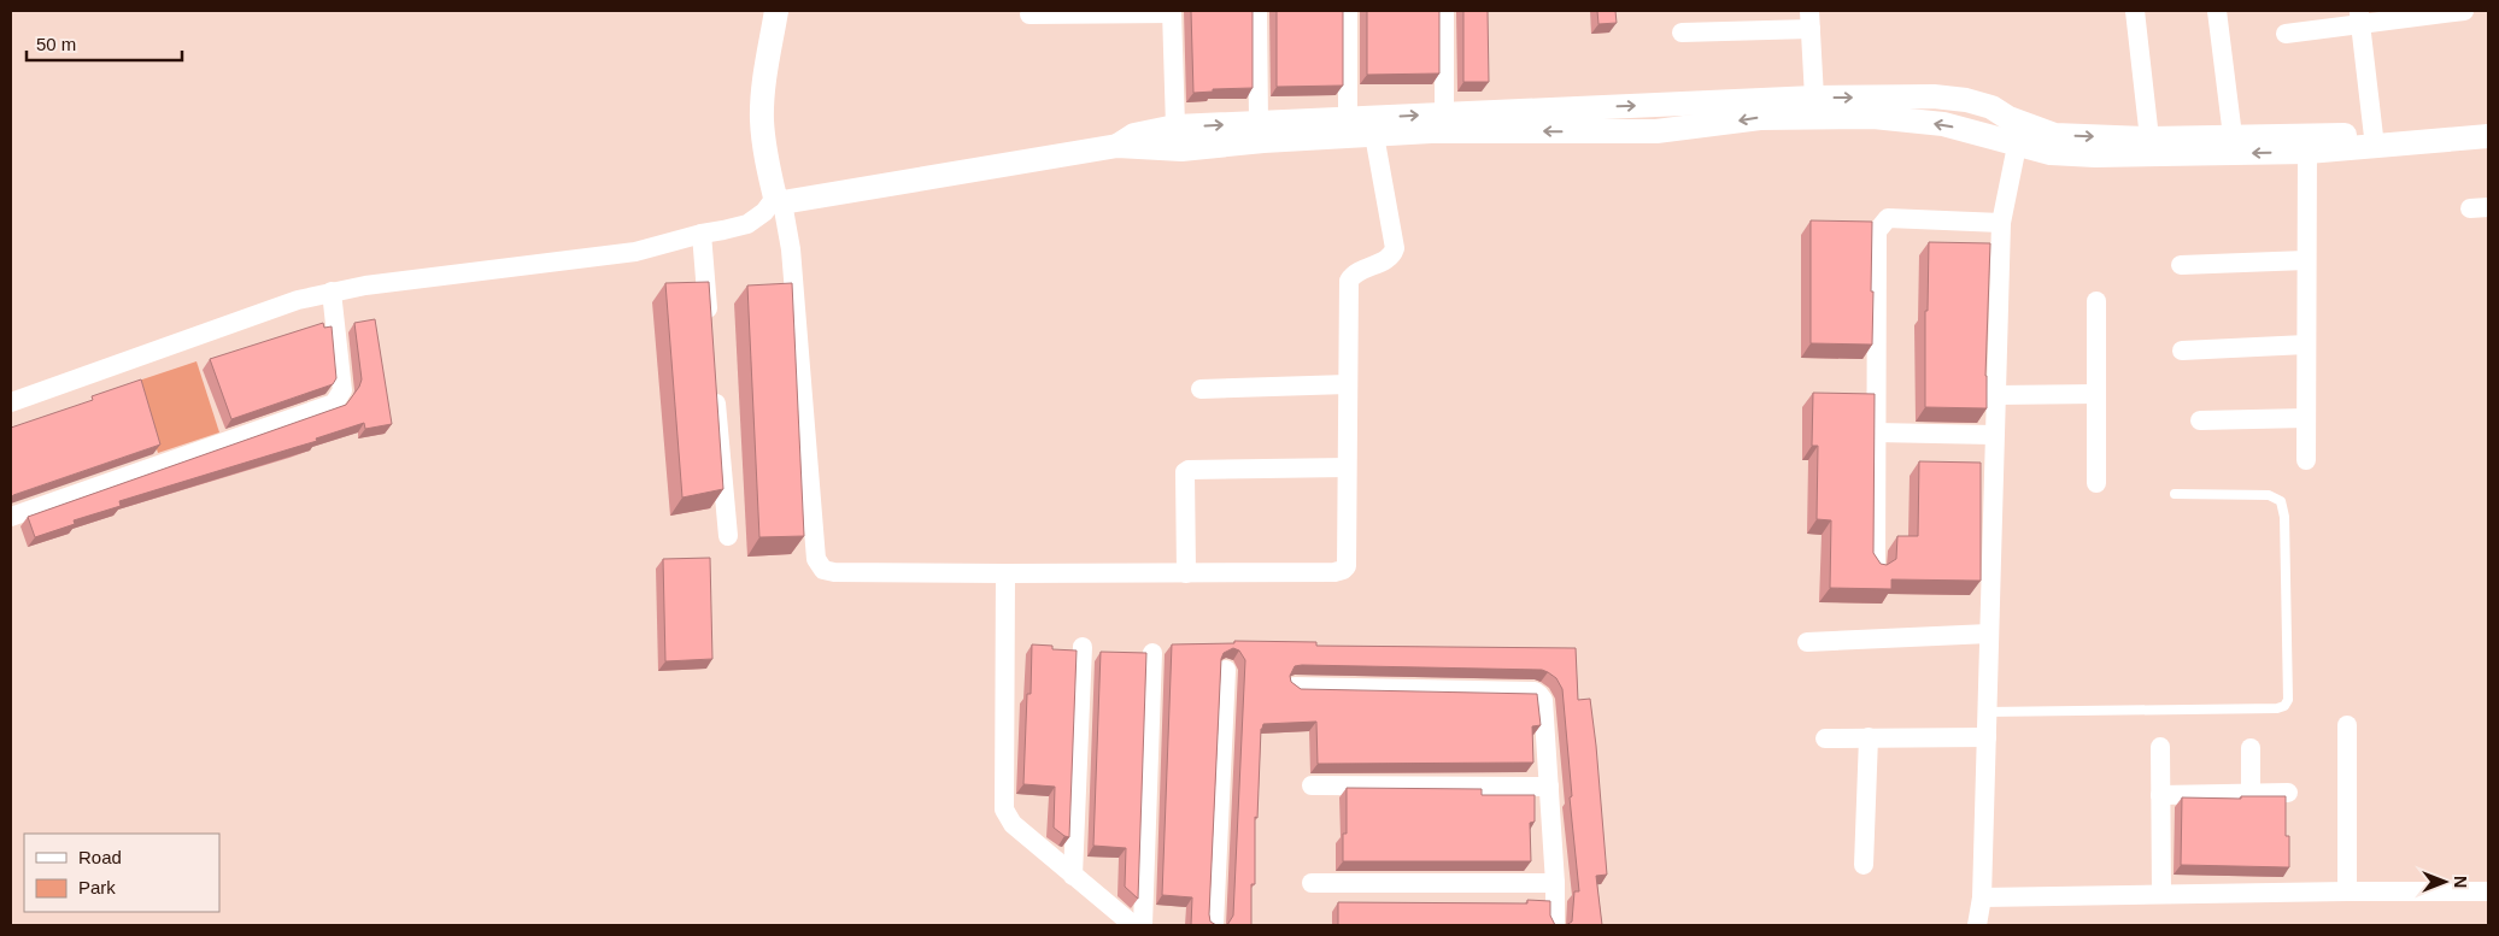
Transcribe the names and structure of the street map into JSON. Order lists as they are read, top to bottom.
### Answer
{
  "legend": ["Road", "Park"],
  "scale_bar": "50 m",
  "north": "right"
}
